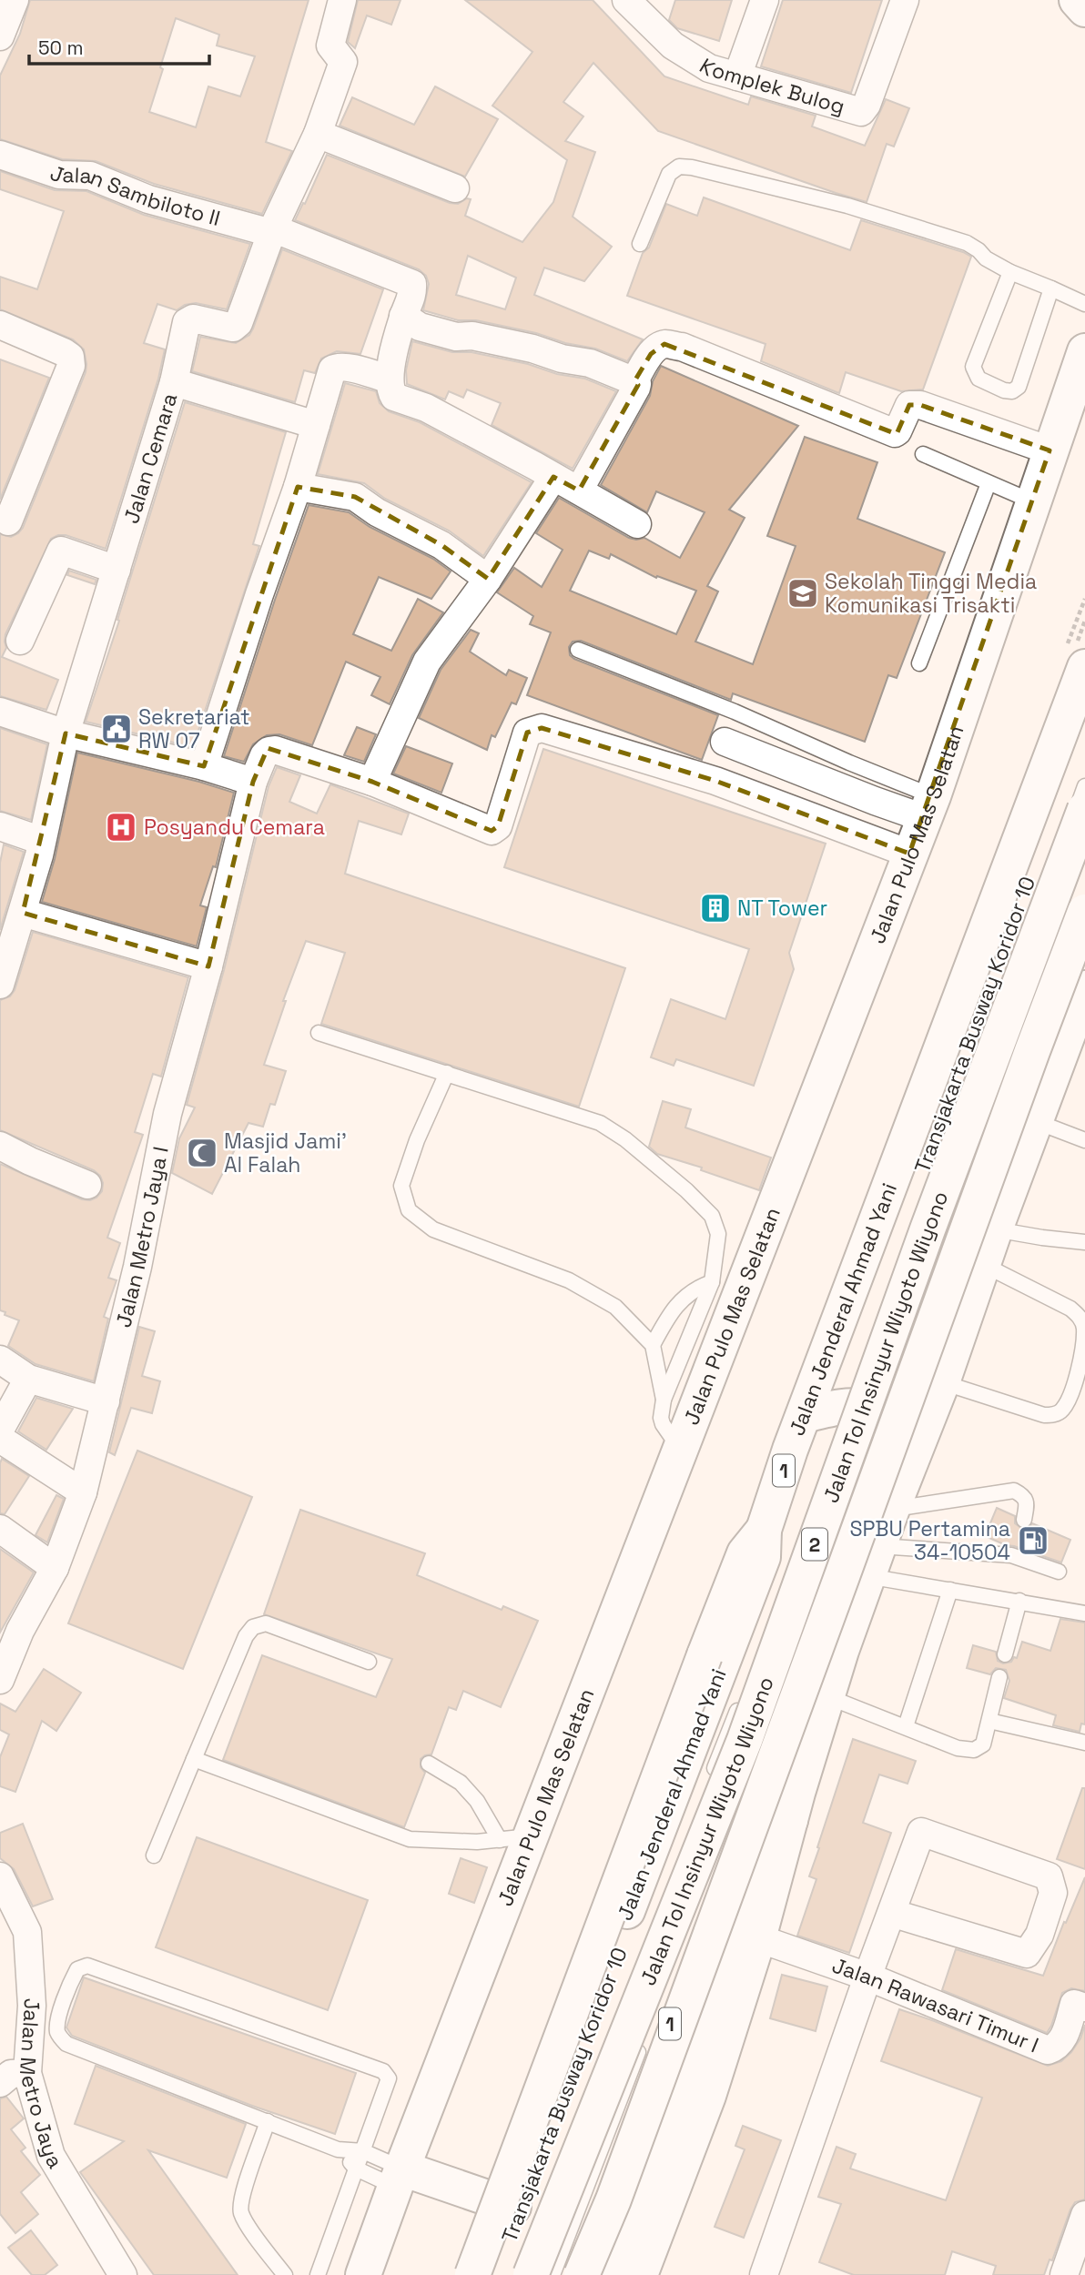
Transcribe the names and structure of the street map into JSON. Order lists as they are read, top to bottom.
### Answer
{
  "streets": {
    "main road": [
      "Jalan Pulo Mas Selatan",
      "Jalan Jenderal Ahmad Yani",
      "Jalan Tol Insinyur Wiyoto Wiyono",
      "1",
      "2"
    ],
    "street": [
      "Komplek Bulog",
      "Jalan Sambiloto II",
      "Jalan Cemara",
      "Jalan Metro Jaya I",
      "Jalan Rawasari Timur I",
      "Jalan Metro Jaya"
    ],
    "lane": ["Transjakarta Busway Koridor 10"]
  },
  "crossings": [
    ["Jalan Sambiloto II", "Jalan Cemara"],
    ["Jalan Pulo Mas Selatan", "Jalan Metro Jaya I"],
    ["1", "Jalan Rawasari Timur I"]
  ],
  "places": {
    "school or university": ["Sekolah Tinggi Media Komunikasi Trisakti"],
    "public building": ["Sekretariat RW 07"],
    "hospital": ["Posyandu Cemara"],
    "building": ["NT Tower"],
    "mosque": ["Masjid Jami' Al Falah"],
    "fuel station": ["SPBU Pertamina 34-10504"]
  },
  "scale_bar": "50 m"
}
